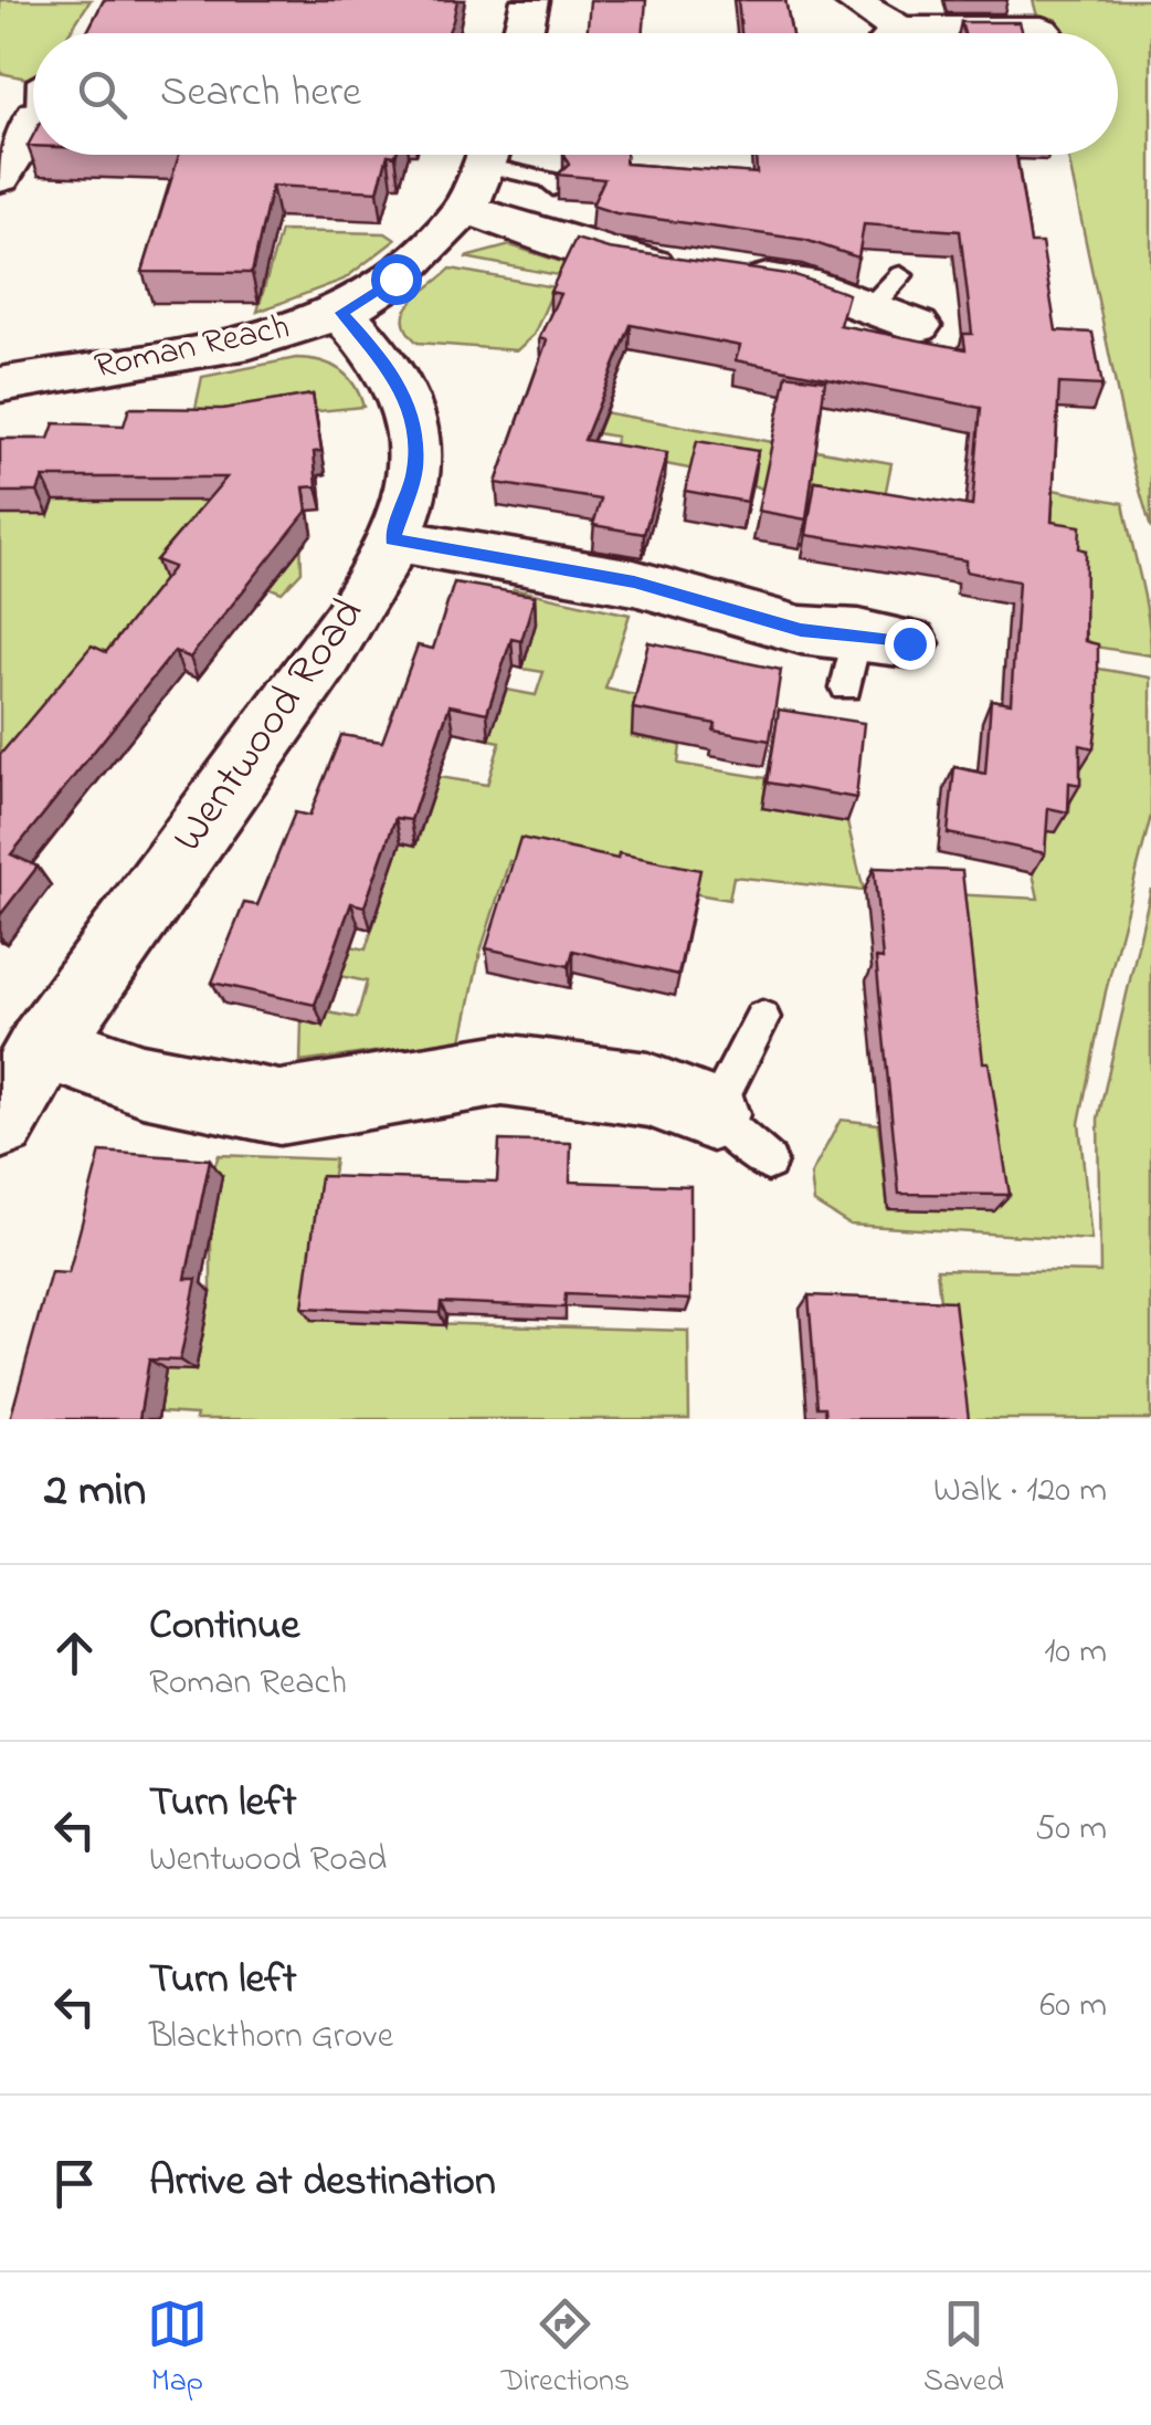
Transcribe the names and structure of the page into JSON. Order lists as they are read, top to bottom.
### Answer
{
  "streets": {
    "street": ["Roman Reach", "Wentwood Road"]
  },
  "crossings": [
    ["Roman Reach", "Wentwood Road"]
  ],
  "page": {
    "search": "Search here",
    "heading": ["2 min", "Walk · 120 m"],
    "list": [
      ["Continue", "Roman Reach", "10 m"],
      ["Turn left", "Wentwood Road", "50 m"],
      ["Turn left", "Blackthorn Grove", "60 m"],
      "Arrive at destination"
    ],
    "nav": ["Map", "Directions", "Saved"]
  }
}
